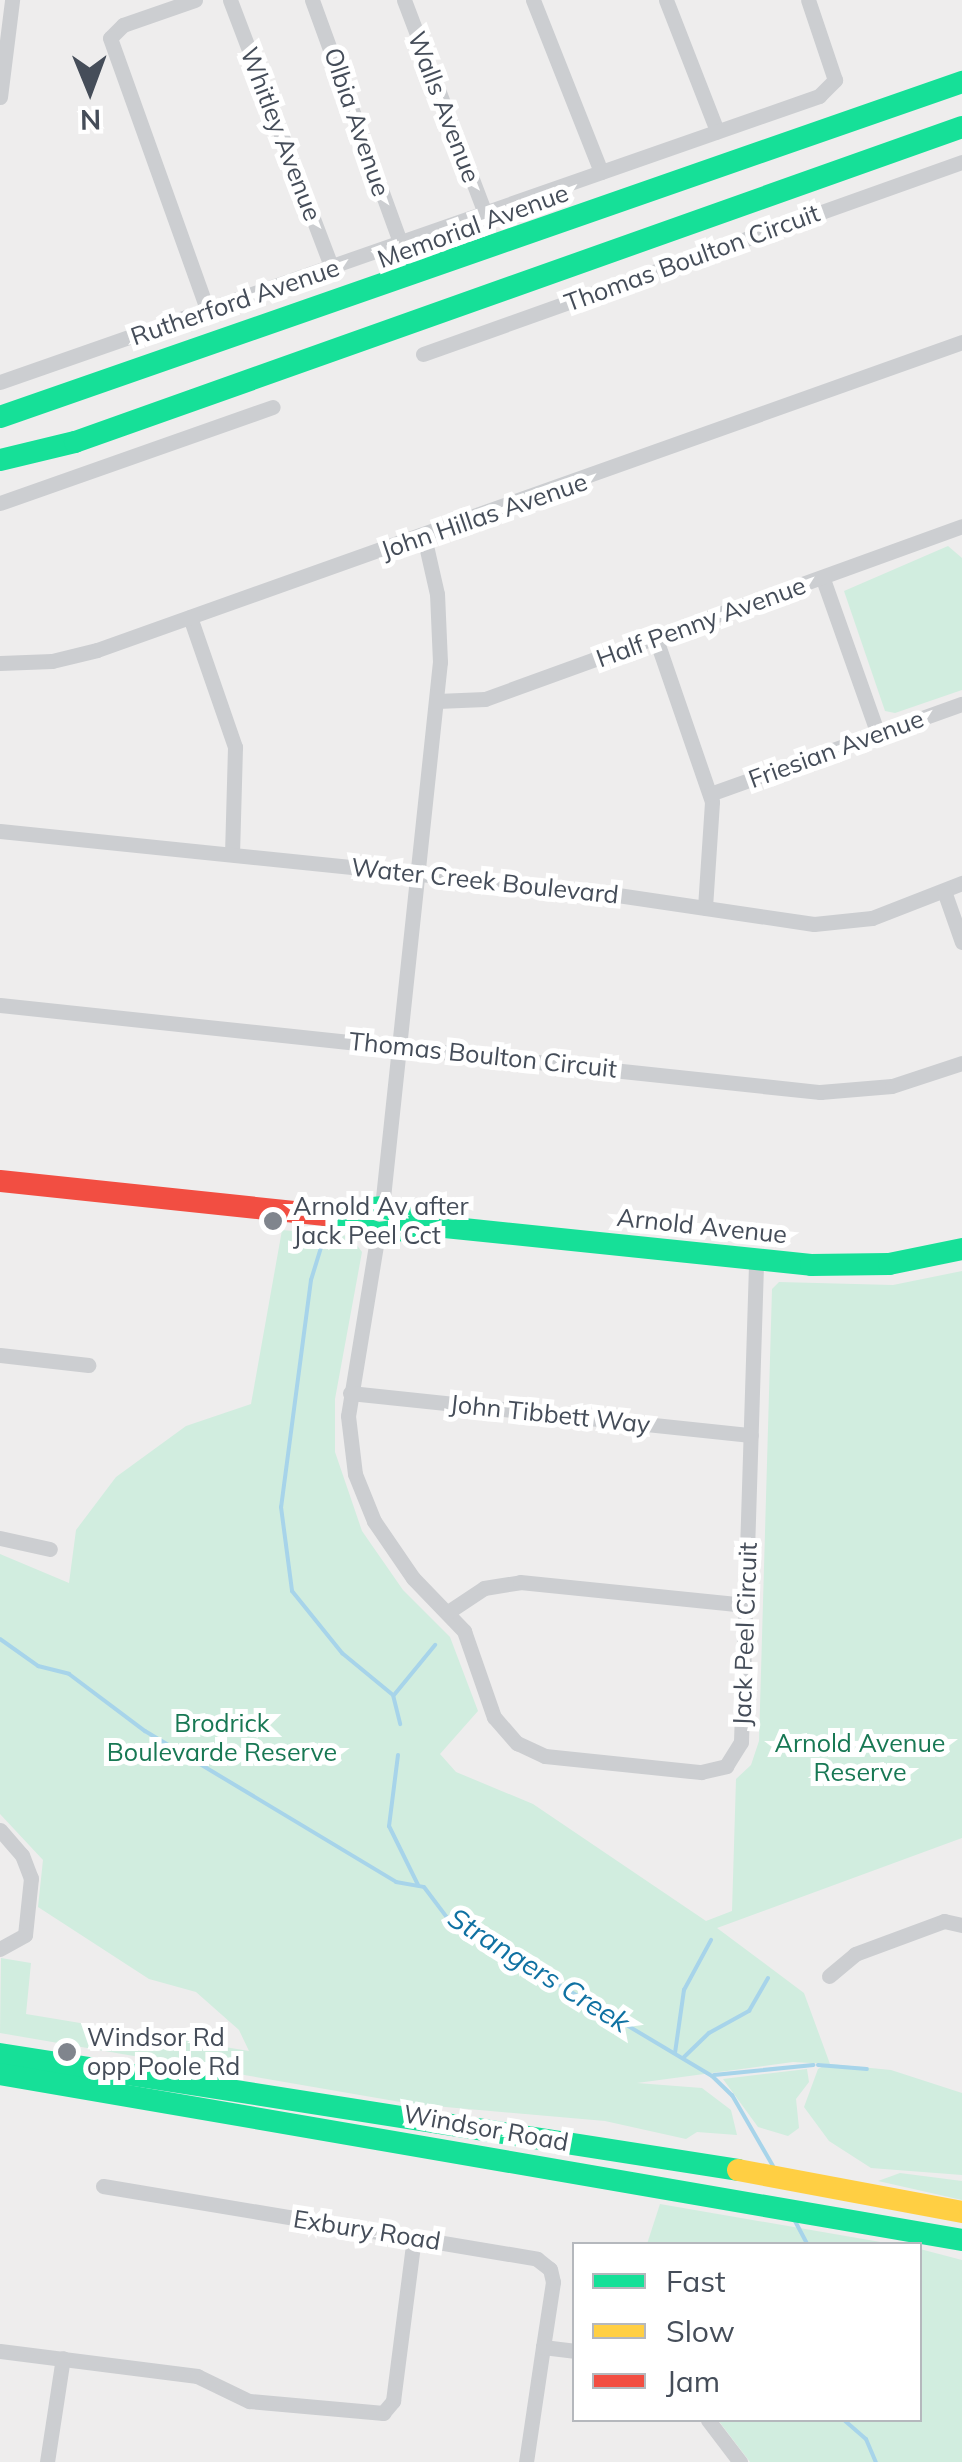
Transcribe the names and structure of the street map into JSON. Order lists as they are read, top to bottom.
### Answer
{
  "streets": {
    "main road": ["Memorial Avenue", "Arnold Avenue", "Windsor Road"],
    "street": [
      "Walls Avenue",
      "Olbia Avenue",
      "Whitley Avenue",
      "Thomas Boulton Circuit",
      "Rutherford Avenue",
      "John Hillas Avenue",
      "Half Penny Avenue",
      "Friesian Avenue",
      "Water Creek Boulevard",
      "John Tibbett Way",
      "Jack Peel Circuit",
      "Exbury Road"
    ]
  },
  "crossings": [
    ["Walls Avenue", "Rutherford Avenue"],
    ["Olbia Avenue", "Rutherford Avenue"],
    ["Whitley Avenue", "Rutherford Avenue"],
    ["Thomas Boulton Circuit", "Jack Peel Circuit"],
    ["John Hillas Avenue", "Jack Peel Circuit"],
    ["Half Penny Avenue", "Jack Peel Circuit"],
    ["Water Creek Boulevard", "Jack Peel Circuit"],
    ["Arnold Avenue", "Jack Peel Circuit"],
    ["John Tibbett Way", "Jack Peel Circuit"]
  ],
  "water": ["Strangers Creek"],
  "parks": ["Brodrick Boulevarde Reserve", "Arnold Avenue Reserve"],
  "places": ["Arnold Av after Jack Peel Cct", "Windsor Rd opp Poole Rd"],
  "legend": ["Fast", "Slow", "Jam"],
  "north": "bottom"
}
